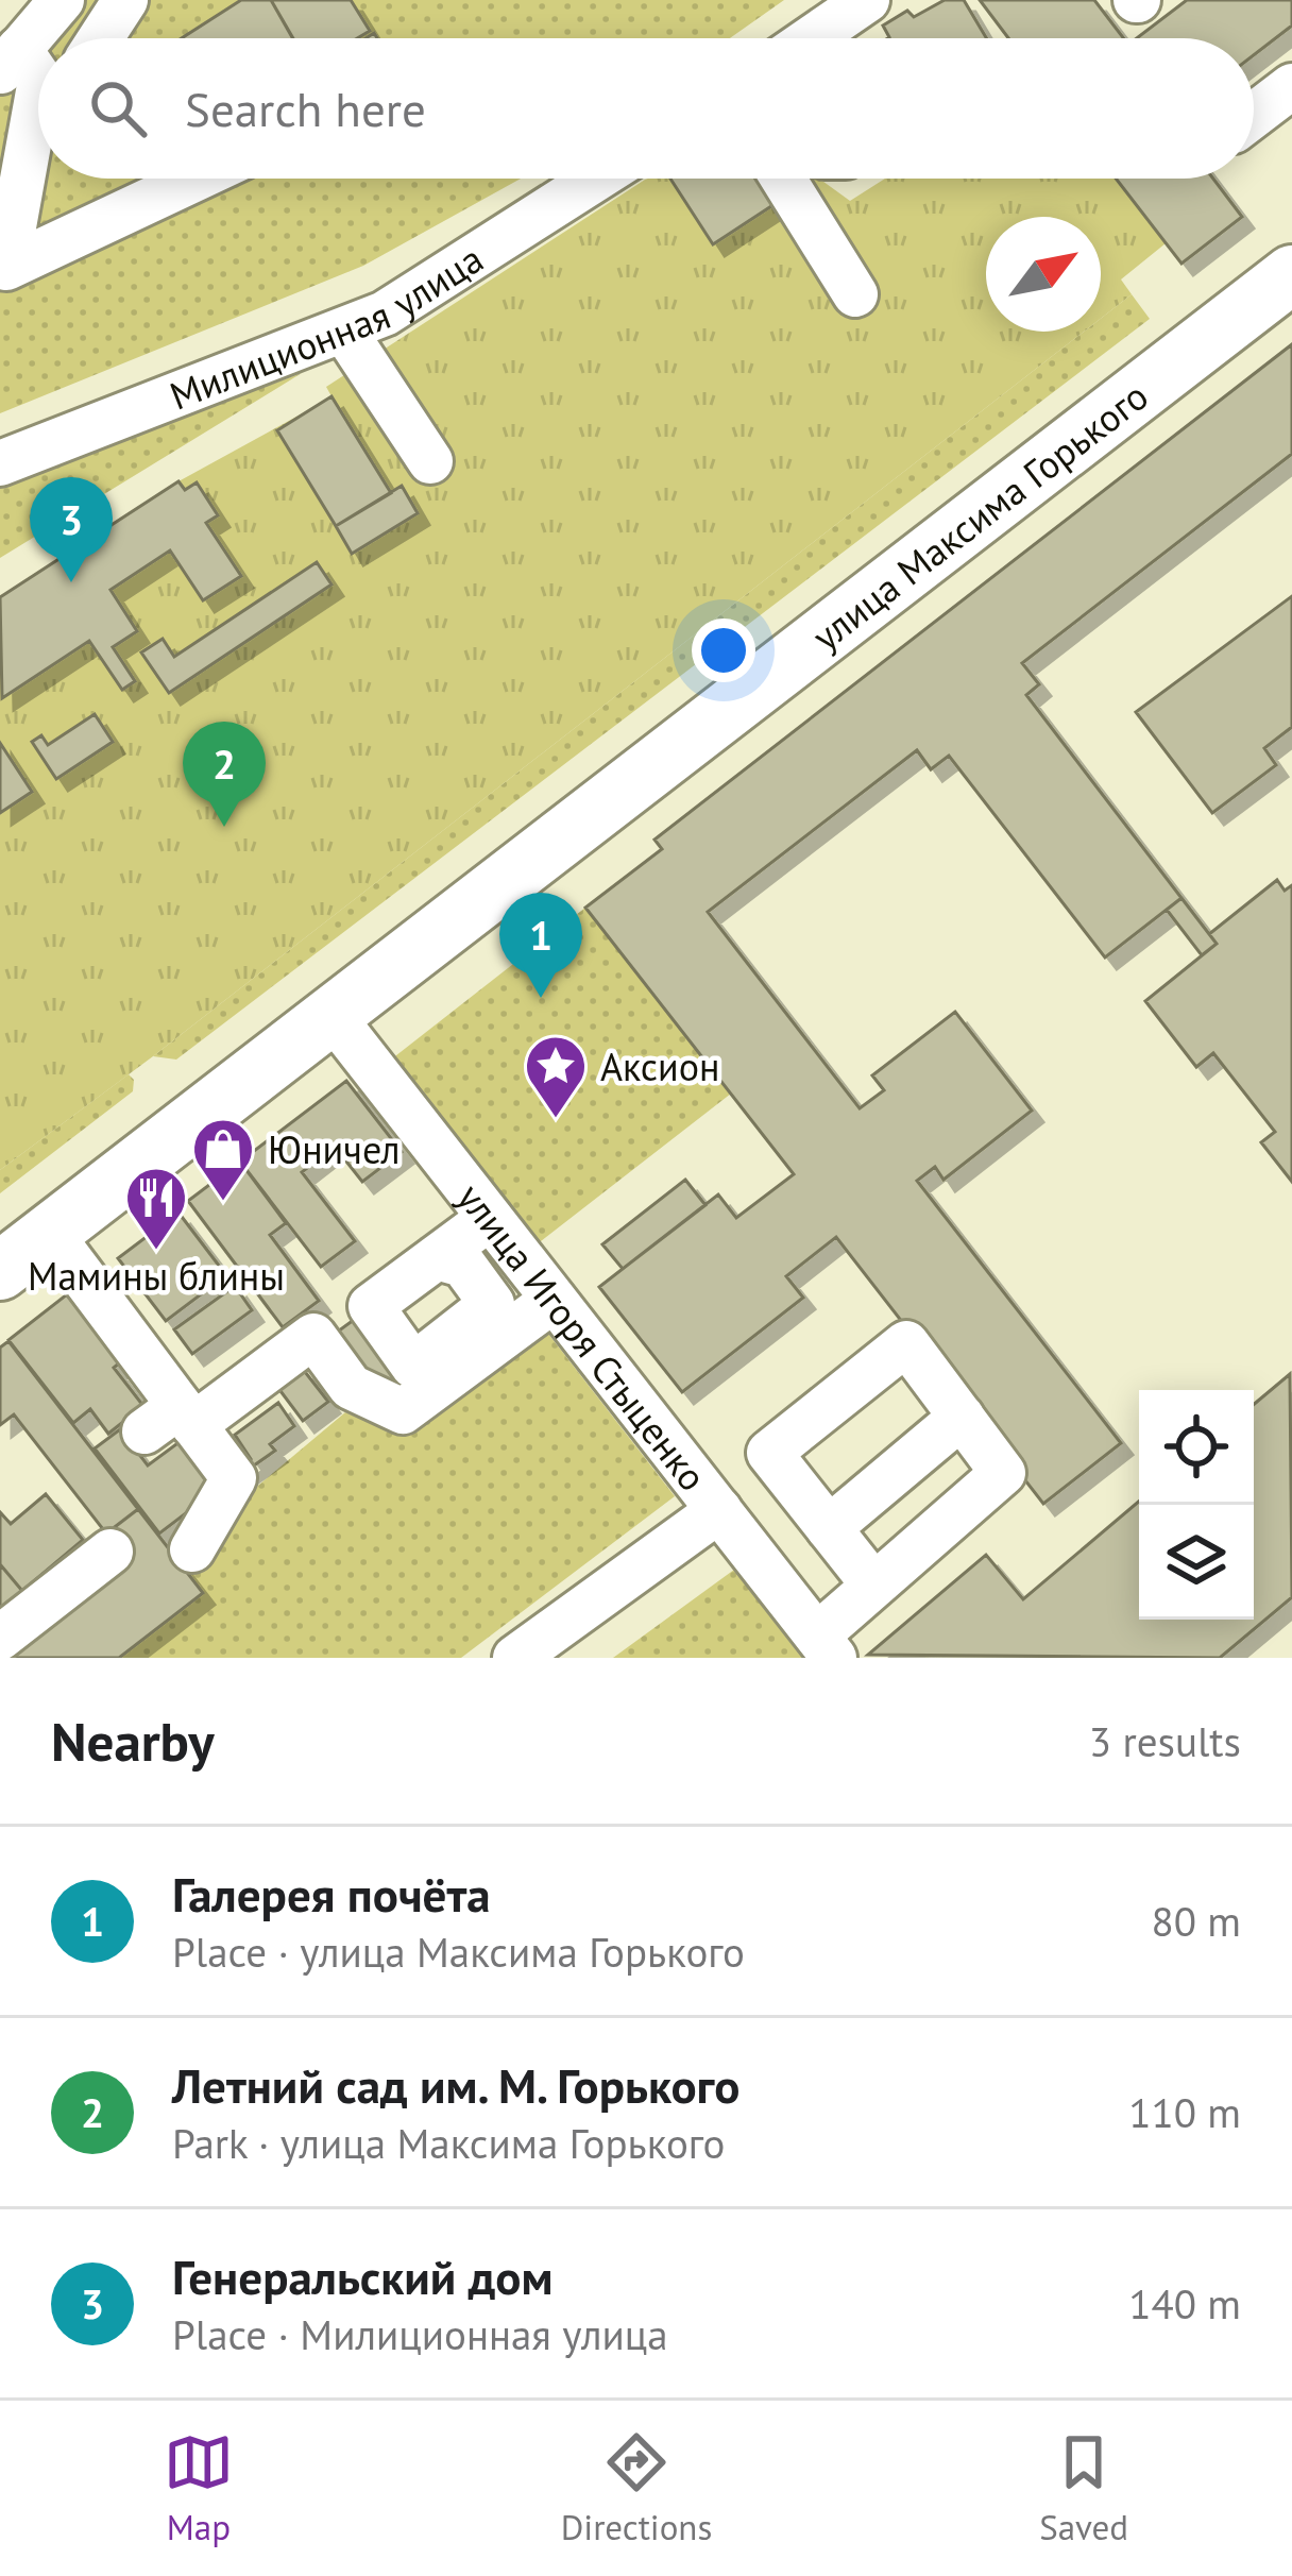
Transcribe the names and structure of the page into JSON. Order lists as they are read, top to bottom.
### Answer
{
  "streets": {
    "main road": ["улица Максима Горького"],
    "street": ["Милиционная улица", "улица Игоря Стыценко"]
  },
  "crossings": [
    ["улица Максима Горького", "улица Игоря Стыценко"]
  ],
  "places": {
    "place": ["Аксион"],
    "shop": ["Юничел"],
    "restaurant": ["Мамины блины"]
  },
  "north": "top right",
  "page": {
    "search": "Search here",
    "pins": ["3", "2", "1"],
    "heading": ["Nearby", "3 results"],
    "list": [
      {
        "mark": "1",
        "name": "Галерея почёта",
        "note": "Place · улица Максима Горького",
        "value": "80 m"
      },
      {
        "mark": "2",
        "name": "Летний сад им. М. Горького",
        "note": "Park · улица Максима Горького",
        "value": "110 m"
      },
      {
        "mark": "3",
        "name": "Генеральский дом",
        "note": "Place · Милиционная улица",
        "value": "140 m"
      }
    ],
    "nav": ["Map", "Directions", "Saved"]
  }
}
